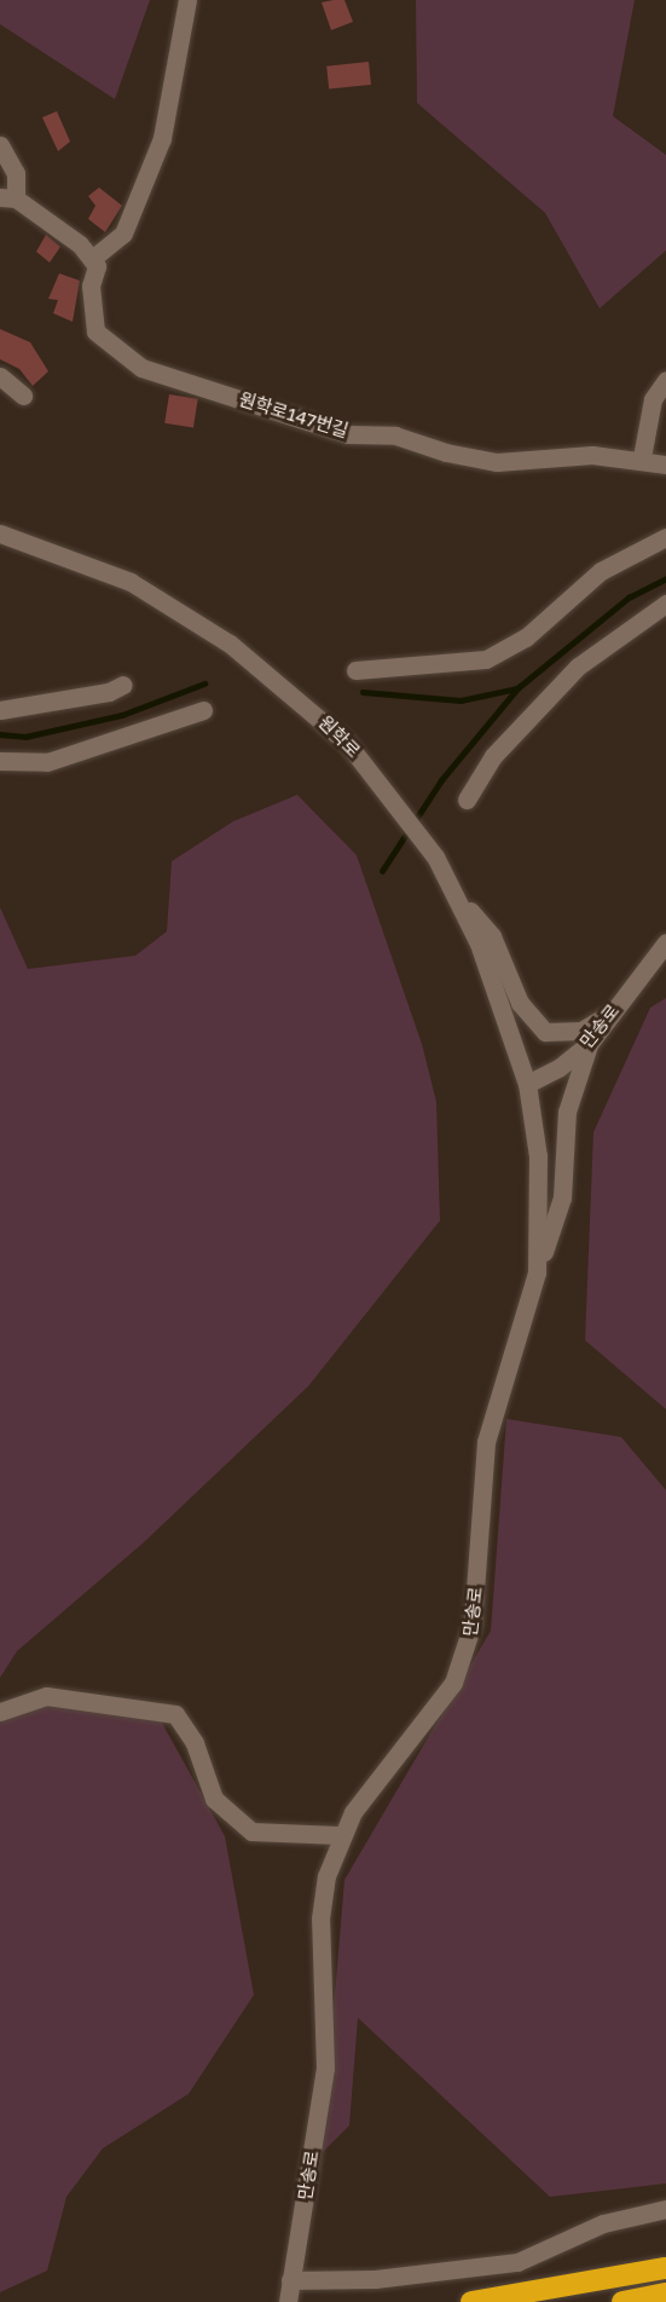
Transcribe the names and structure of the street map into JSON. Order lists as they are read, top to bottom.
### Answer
{
  "streets": {
    "street": ["원학로147번길", "원학로", "만송로"]
  },
  "crossings": [
    ["원학로", "만송로"]
  ]
}
